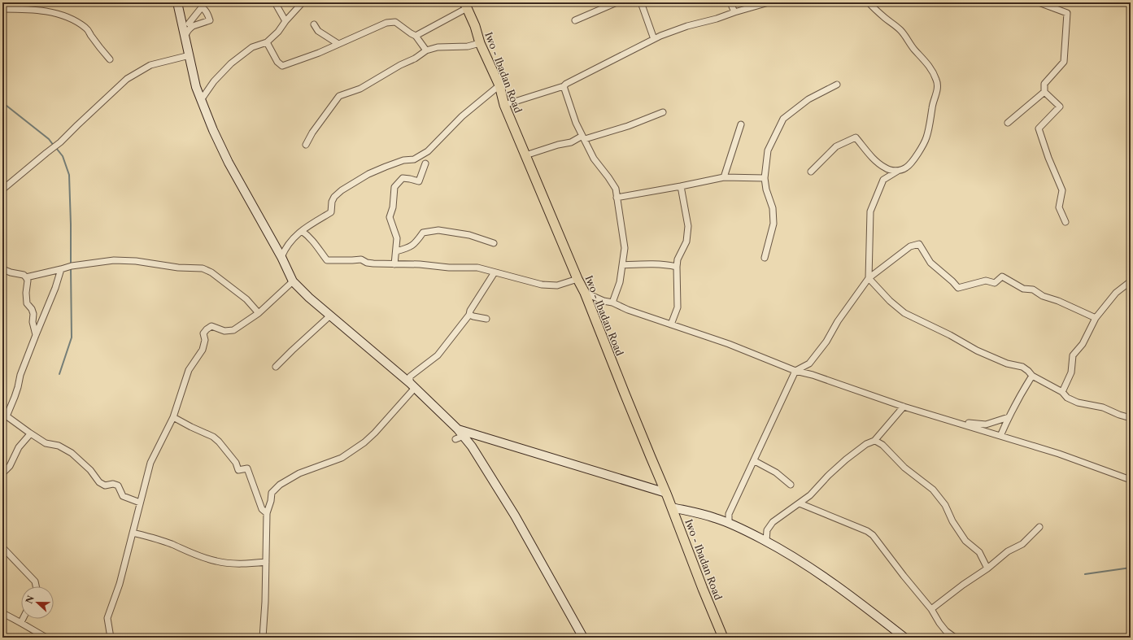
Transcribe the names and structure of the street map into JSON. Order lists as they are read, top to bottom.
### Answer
{
  "streets": {
    "main road": ["Iwo - Ibadan Road"]
  },
  "north": "left"
}
